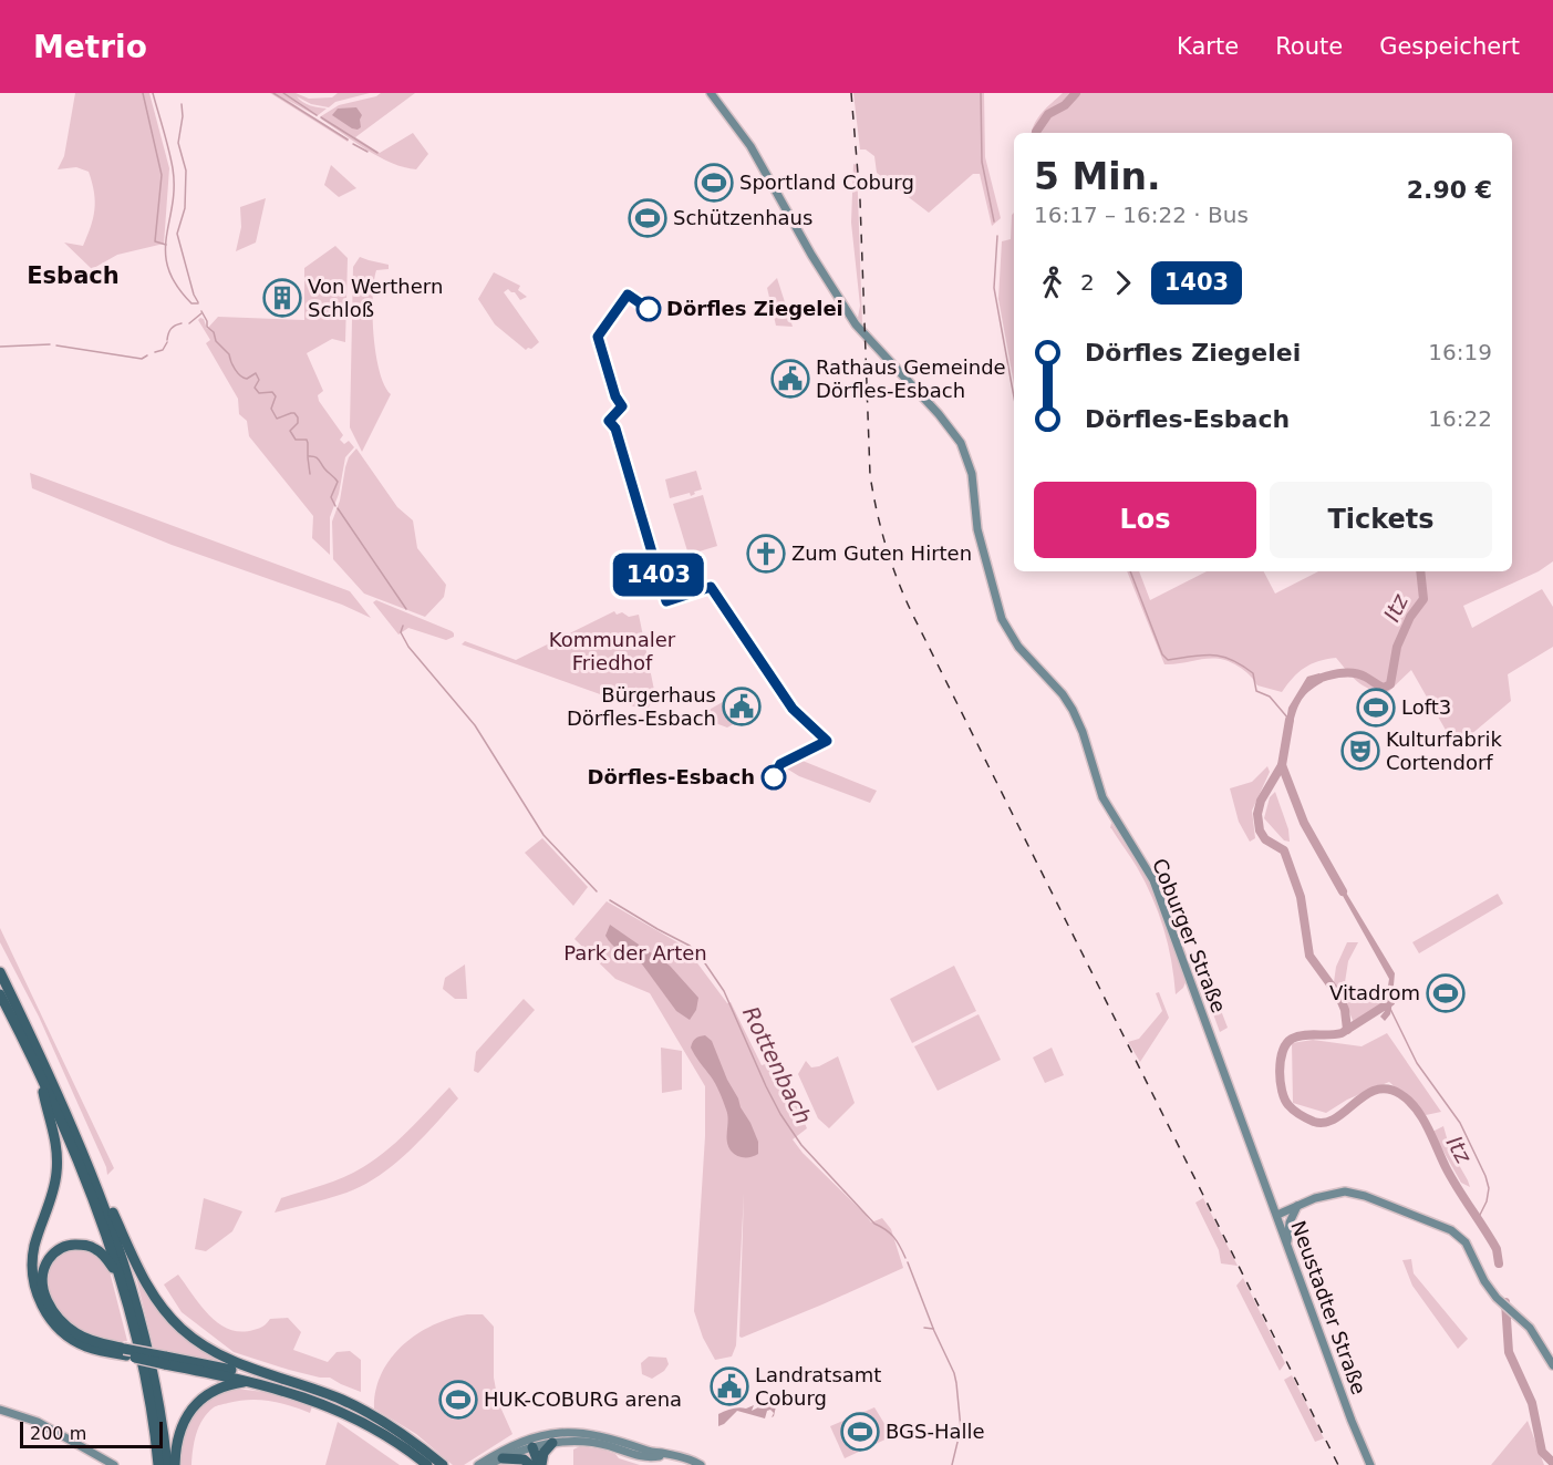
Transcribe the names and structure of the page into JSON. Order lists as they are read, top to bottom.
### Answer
{
  "streets": {
    "street": ["Coburger Straße", "Neustadter Straße"]
  },
  "crossings": [
    ["Coburger Straße", "Neustadter Straße"]
  ],
  "districts": ["Esbach"],
  "water": ["Itz", "Rottenbach"],
  "parks": ["Kommunaler Friedhof", "Park der Arten"],
  "places": {
    "sports": [
      "Sportland Coburg",
      "Schützenhaus",
      "Loft3",
      "Vitadrom",
      "HUK-COBURG arena",
      "BGS-Halle"
    ],
    "building": ["Von Werthern Schloß"],
    "other": ["Dörfles Ziegelei", "Dörfles-Esbach"],
    "public building": ["Rathaus Gemeinde Dörfles-Esbach", "Bürgerhaus Dörfles-Esbach", "Landratsamt Coburg"],
    "church": ["Zum Guten Hirten"],
    "theatre": ["Kulturfabrik Cortendorf"]
  },
  "lines": ["bus line 1403"],
  "scale_bar": "200 m",
  "page": {
    "header": "Metrio",
    "nav": ["Karte", "Route", "Gespeichert"],
    "on_map": "1403",
    "heading": ["5 Min.", "16:17 – 16:22 · Bus", "2.90 €"],
    "legs": ["2", "1403"],
    "list": [
      {
        "name": "Dörfles Ziegelei",
        "value": "16:19"
      },
      {
        "name": "Dörfles-Esbach",
        "value": "16:22"
      }
    ],
    "buttons": ["Los", "Tickets"],
    "scale": "200 m"
  }
}
